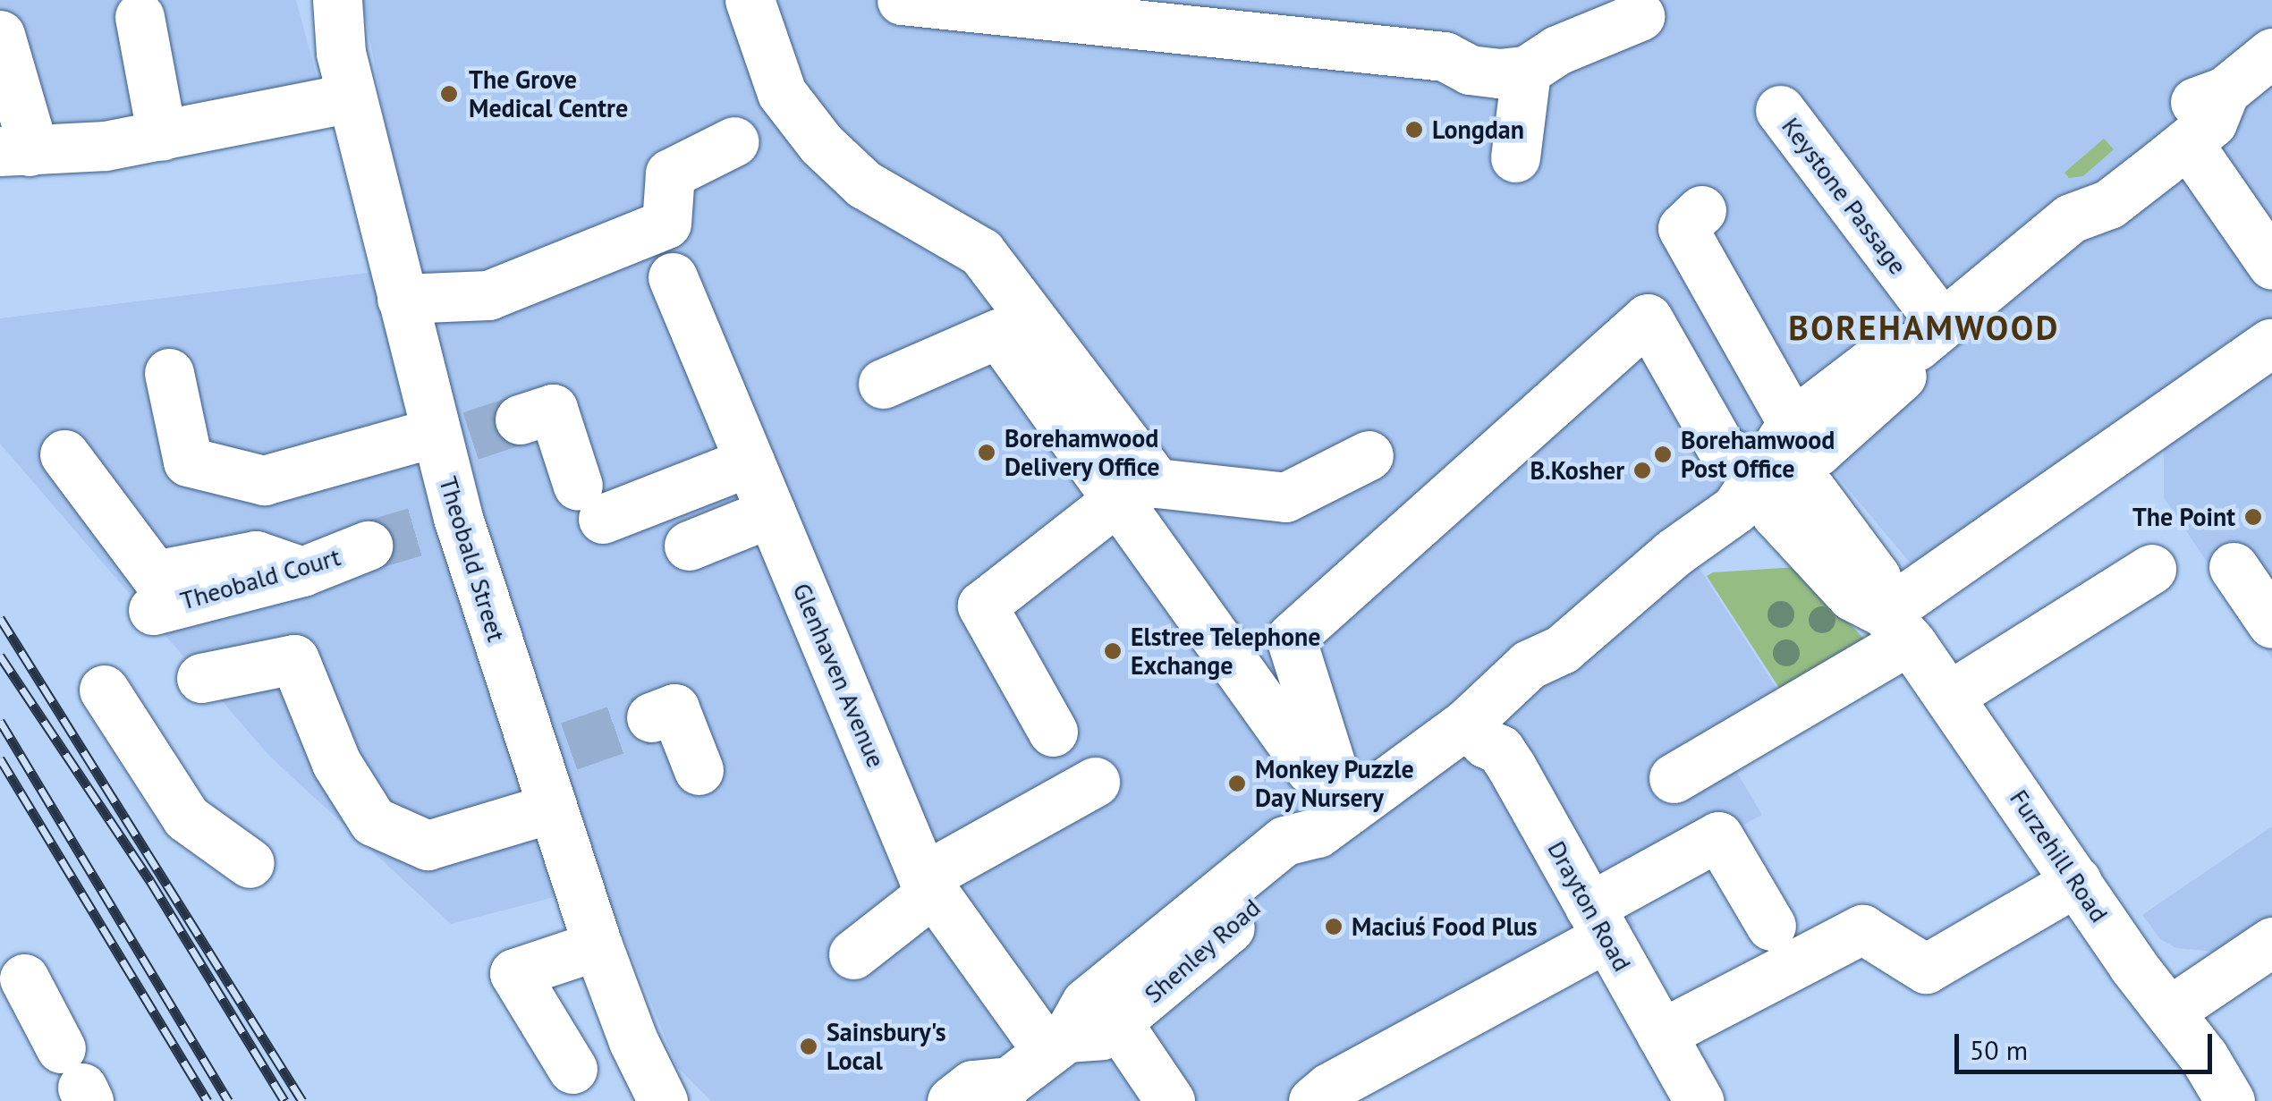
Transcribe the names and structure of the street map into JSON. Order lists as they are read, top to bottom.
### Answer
{
  "streets": {
    "street": [
      "Keystone Passage",
      "Theobald Street",
      "Theobald Court",
      "Glenhaven Avenue",
      "Furzehill Road",
      "Drayton Road",
      "Shenley Road"
    ]
  },
  "crossings": [
    ["Keystone Passage", "Shenley Road"],
    ["Glenhaven Avenue", "Shenley Road"],
    ["Furzehill Road", "Shenley Road"],
    ["Drayton Road", "Shenley Road"]
  ],
  "districts": ["BOREHAMWOOD"],
  "places": [
    "The Grove Medical Centre",
    "Longdan",
    "Borehamwood Delivery Office",
    "Borehamwood Post Office",
    "B.Kosher",
    "The Point",
    "Elstree Telephone Exchange",
    "Monkey Puzzle Day Nursery",
    "Maciuś Food Plus",
    "Sainsbury's Local"
  ],
  "scale_bar": "50 m"
}
